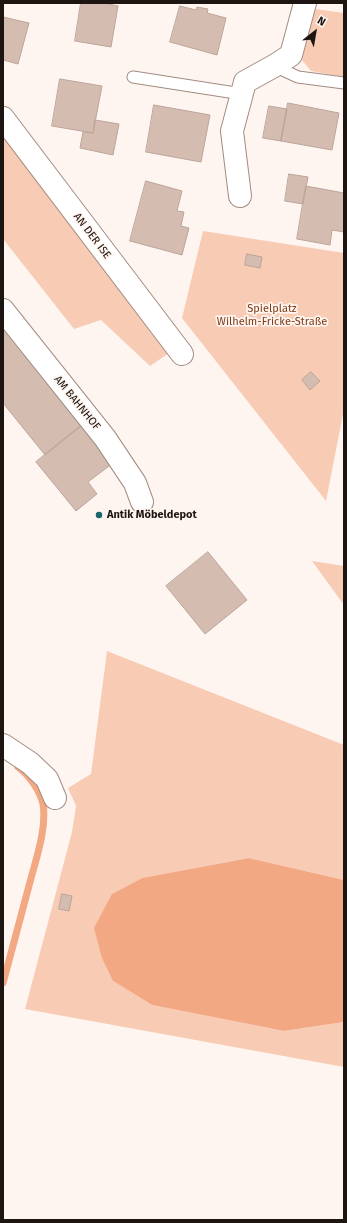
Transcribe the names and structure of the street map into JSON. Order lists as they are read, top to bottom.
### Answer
{
  "streets": {
    "street": ["AN DER ISE", "AM BAHNHOF"]
  },
  "parks": ["Spielplatz Wilhelm-Fricke-Straße"],
  "places": ["Antik Möbeldepot"],
  "north": "top right"
}
